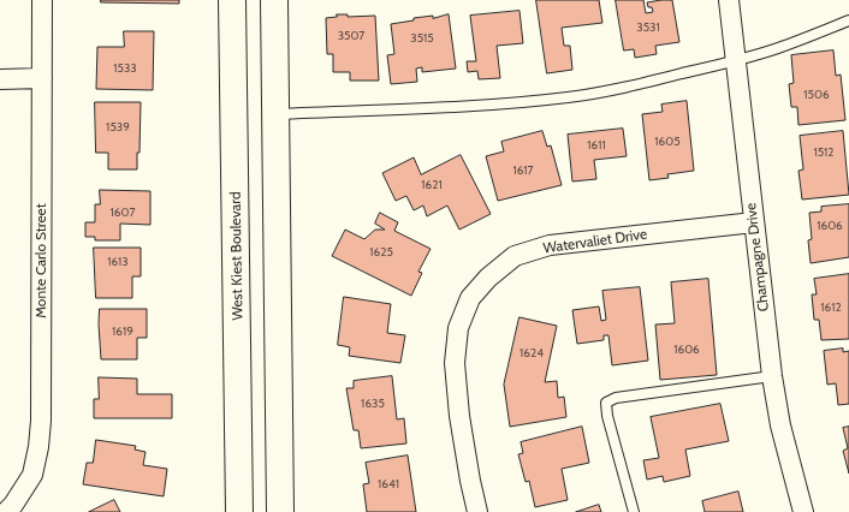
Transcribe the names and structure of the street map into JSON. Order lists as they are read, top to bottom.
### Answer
{
  "streets": {
    "main road": ["West Kiest Boulevard"],
    "street": ["Watervaliet Drive", "Champagne Drive", "Monte Carlo Street"]
  },
  "crossings": [
    ["Watervaliet Drive", "Champagne Drive"]
  ],
  "house_numbers": [
    "3531",
    "3507",
    "3515",
    "1533",
    "1506",
    "1539",
    "1605",
    "1611",
    "1512",
    "1617",
    "1621",
    "1607",
    "1606",
    "1625",
    "1613",
    "1612",
    "1619",
    "1606",
    "1624",
    "1635",
    "1641"
  ]
}
